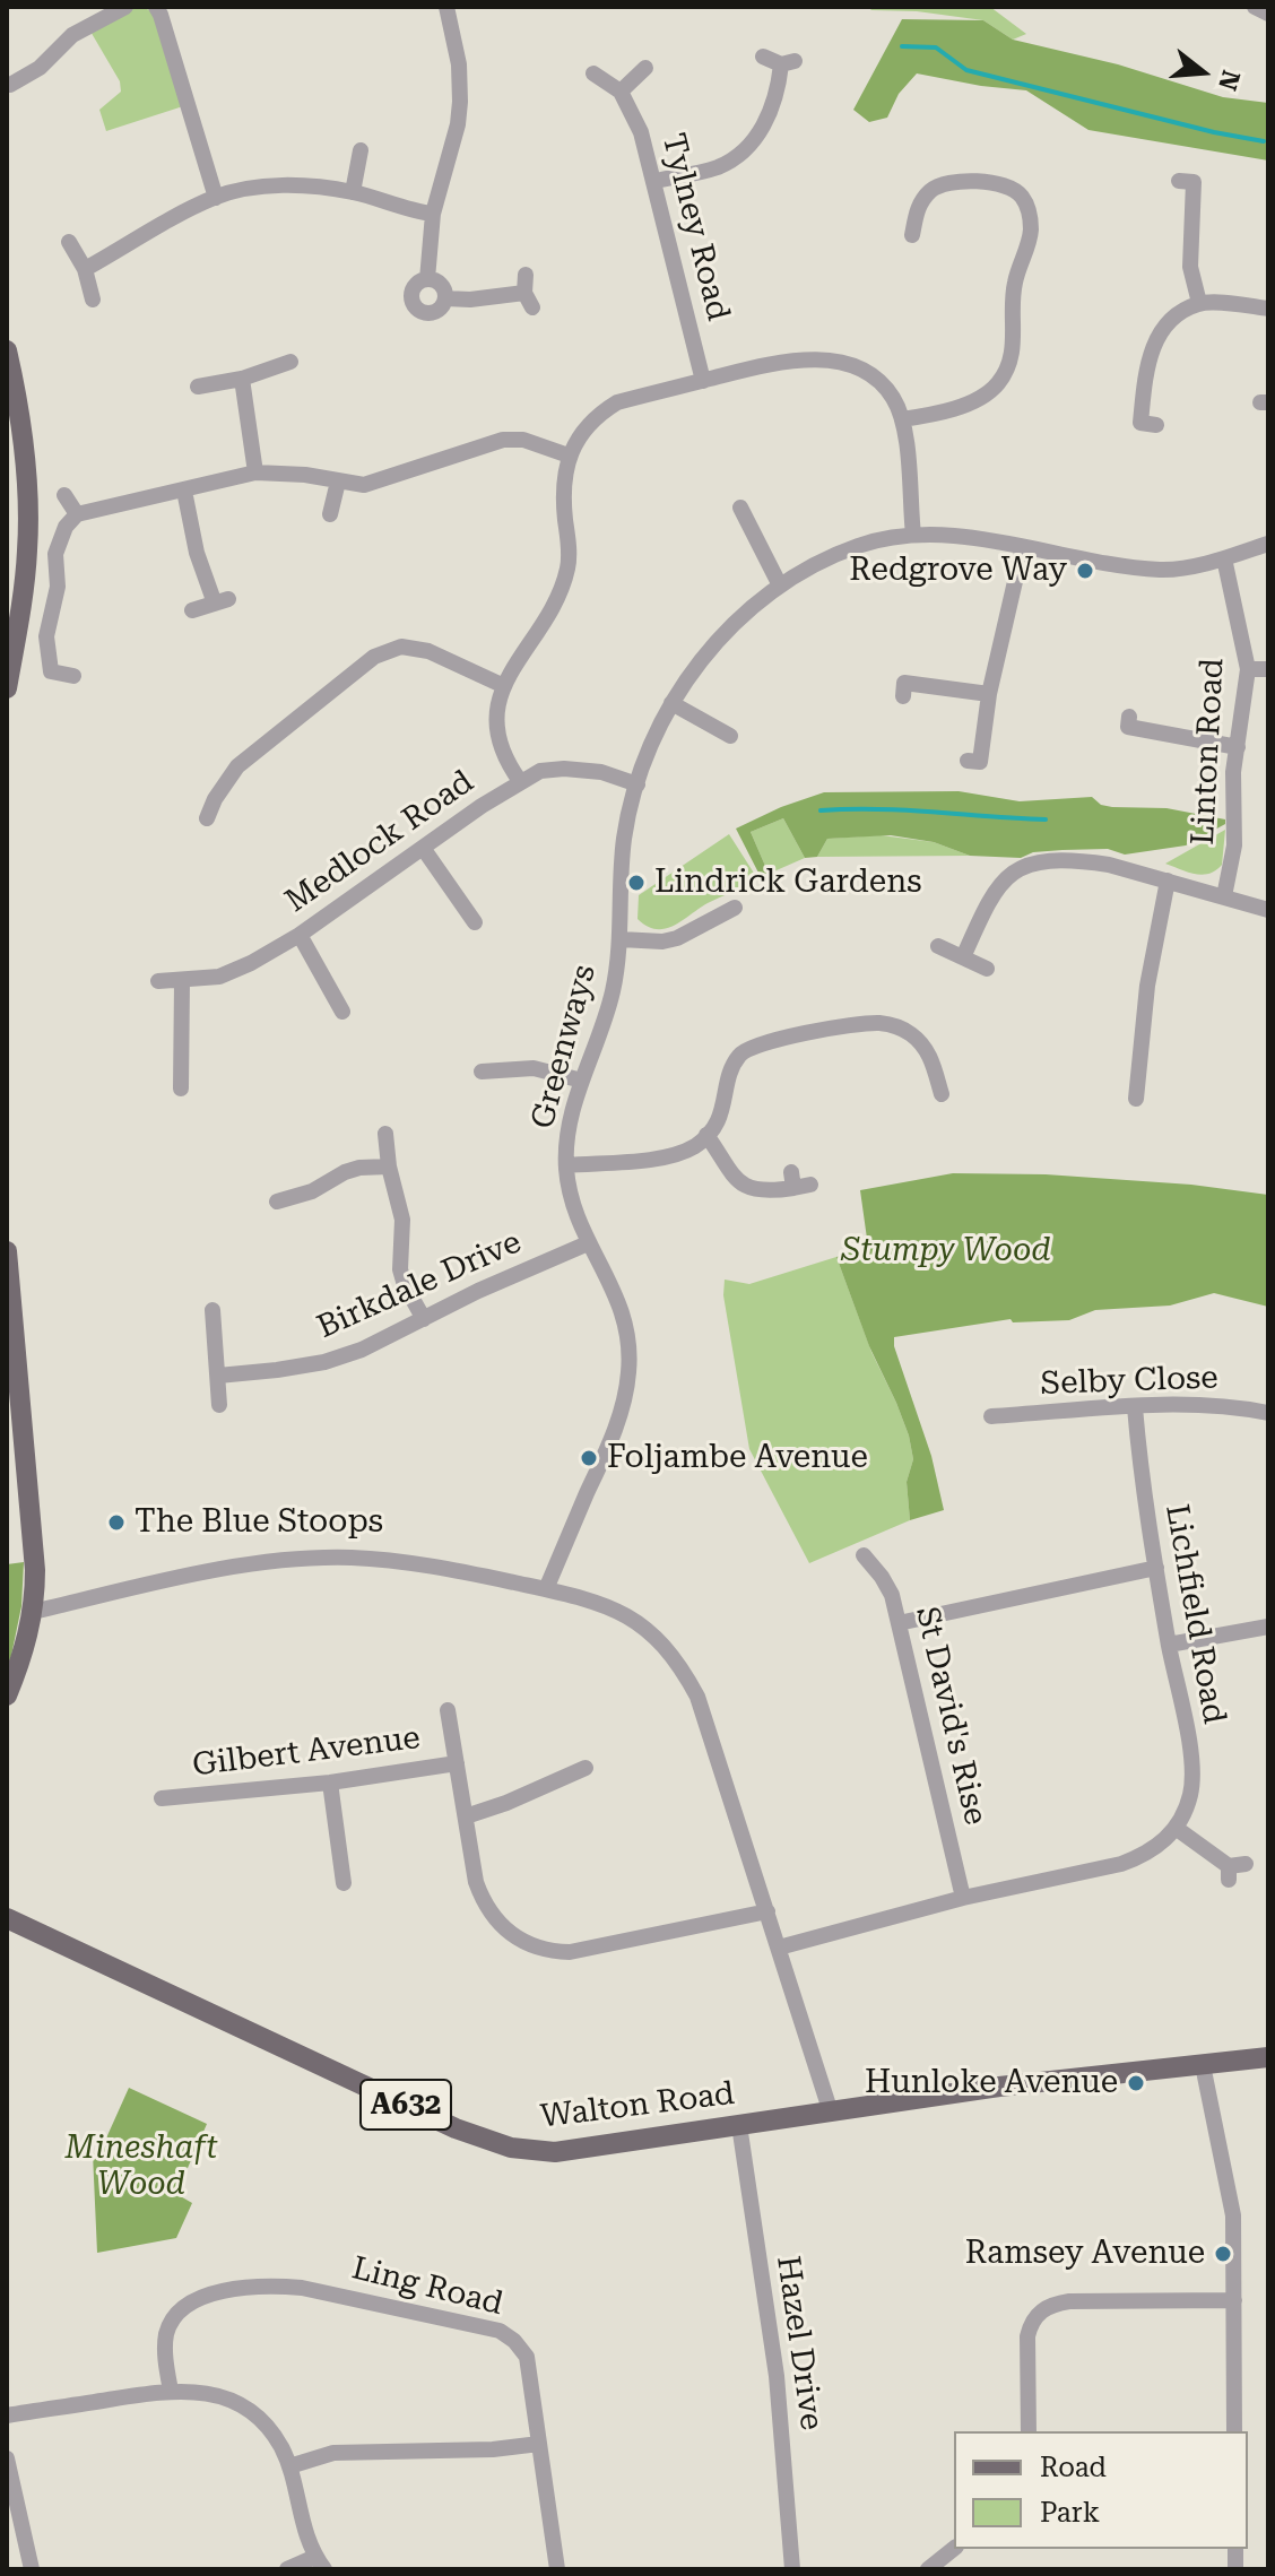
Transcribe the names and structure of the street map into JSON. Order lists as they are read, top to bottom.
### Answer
{
  "streets": {
    "main road": ["A632", "Walton Road"],
    "street": [
      "Tylney Road",
      "Linton Road",
      "Medlock Road",
      "Greenways",
      "Birkdale Drive",
      "Selby Close",
      "Lichfield Road",
      "St David's Rise",
      "Gilbert Avenue",
      "Ling Road",
      "Hazel Drive"
    ]
  },
  "crossings": [
    ["Linton Road", "Greenways"],
    ["Medlock Road", "Greenways"],
    ["Greenways", "Birkdale Drive"],
    ["Selby Close", "Lichfield Road"],
    ["Lichfield Road", "St David's Rise"],
    ["Walton Road", "Hazel Drive"]
  ],
  "parks": ["Stumpy Wood", "Mineshaft Wood"],
  "places": [
    "Redgrove Way",
    "Lindrick Gardens",
    "Foljambe Avenue",
    "The Blue Stoops",
    "Hunloke Avenue",
    "Ramsey Avenue"
  ],
  "legend": ["Road", "Park"],
  "north": "right"
}
